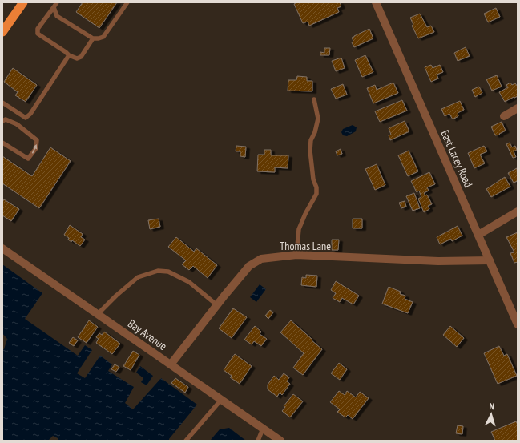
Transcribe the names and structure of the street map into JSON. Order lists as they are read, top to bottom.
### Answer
{
  "streets": {
    "street": ["East Lacey Road", "Thomas Lane", "Bay Avenue"]
  },
  "crossings": [
    ["East Lacey Road", "Thomas Lane"],
    ["Thomas Lane", "Bay Avenue"]
  ],
  "north": "top"
}
